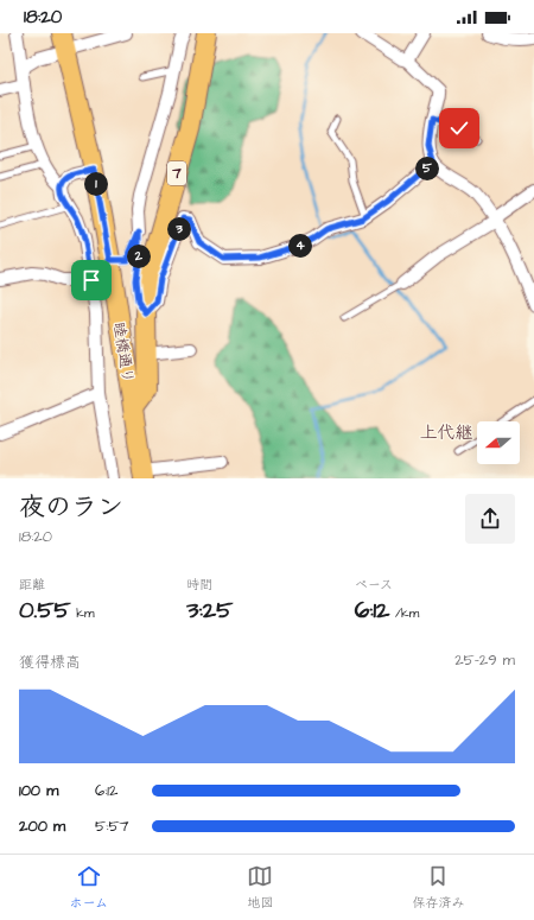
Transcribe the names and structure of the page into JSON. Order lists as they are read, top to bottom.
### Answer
{
  "streets": {
    "main road": ["7", "睦橋通り"]
  },
  "crossings": [
    ["7", "睦橋通り"]
  ],
  "districts": ["上代継"],
  "north": "left",
  "page": {
    "status": "18:20",
    "pins": [
      "5",
      "1",
      "3",
      "4",
      "2"
    ],
    "heading": ["夜のラン", "18:20"],
    "stats": [
      ["距離", "0.55 km"],
      ["時間", "3:25"],
      ["ペース", "6:12 /km"]
    ],
    "chart": ["獲得標高", "25–29 m"],
    "list": [
      {
        "name": "100 m",
        "note": "6:12"
      },
      {
        "name": "200 m",
        "note": "5:57"
      }
    ],
    "tabs": ["ホーム", "地図", "保存済み"]
  }
}
